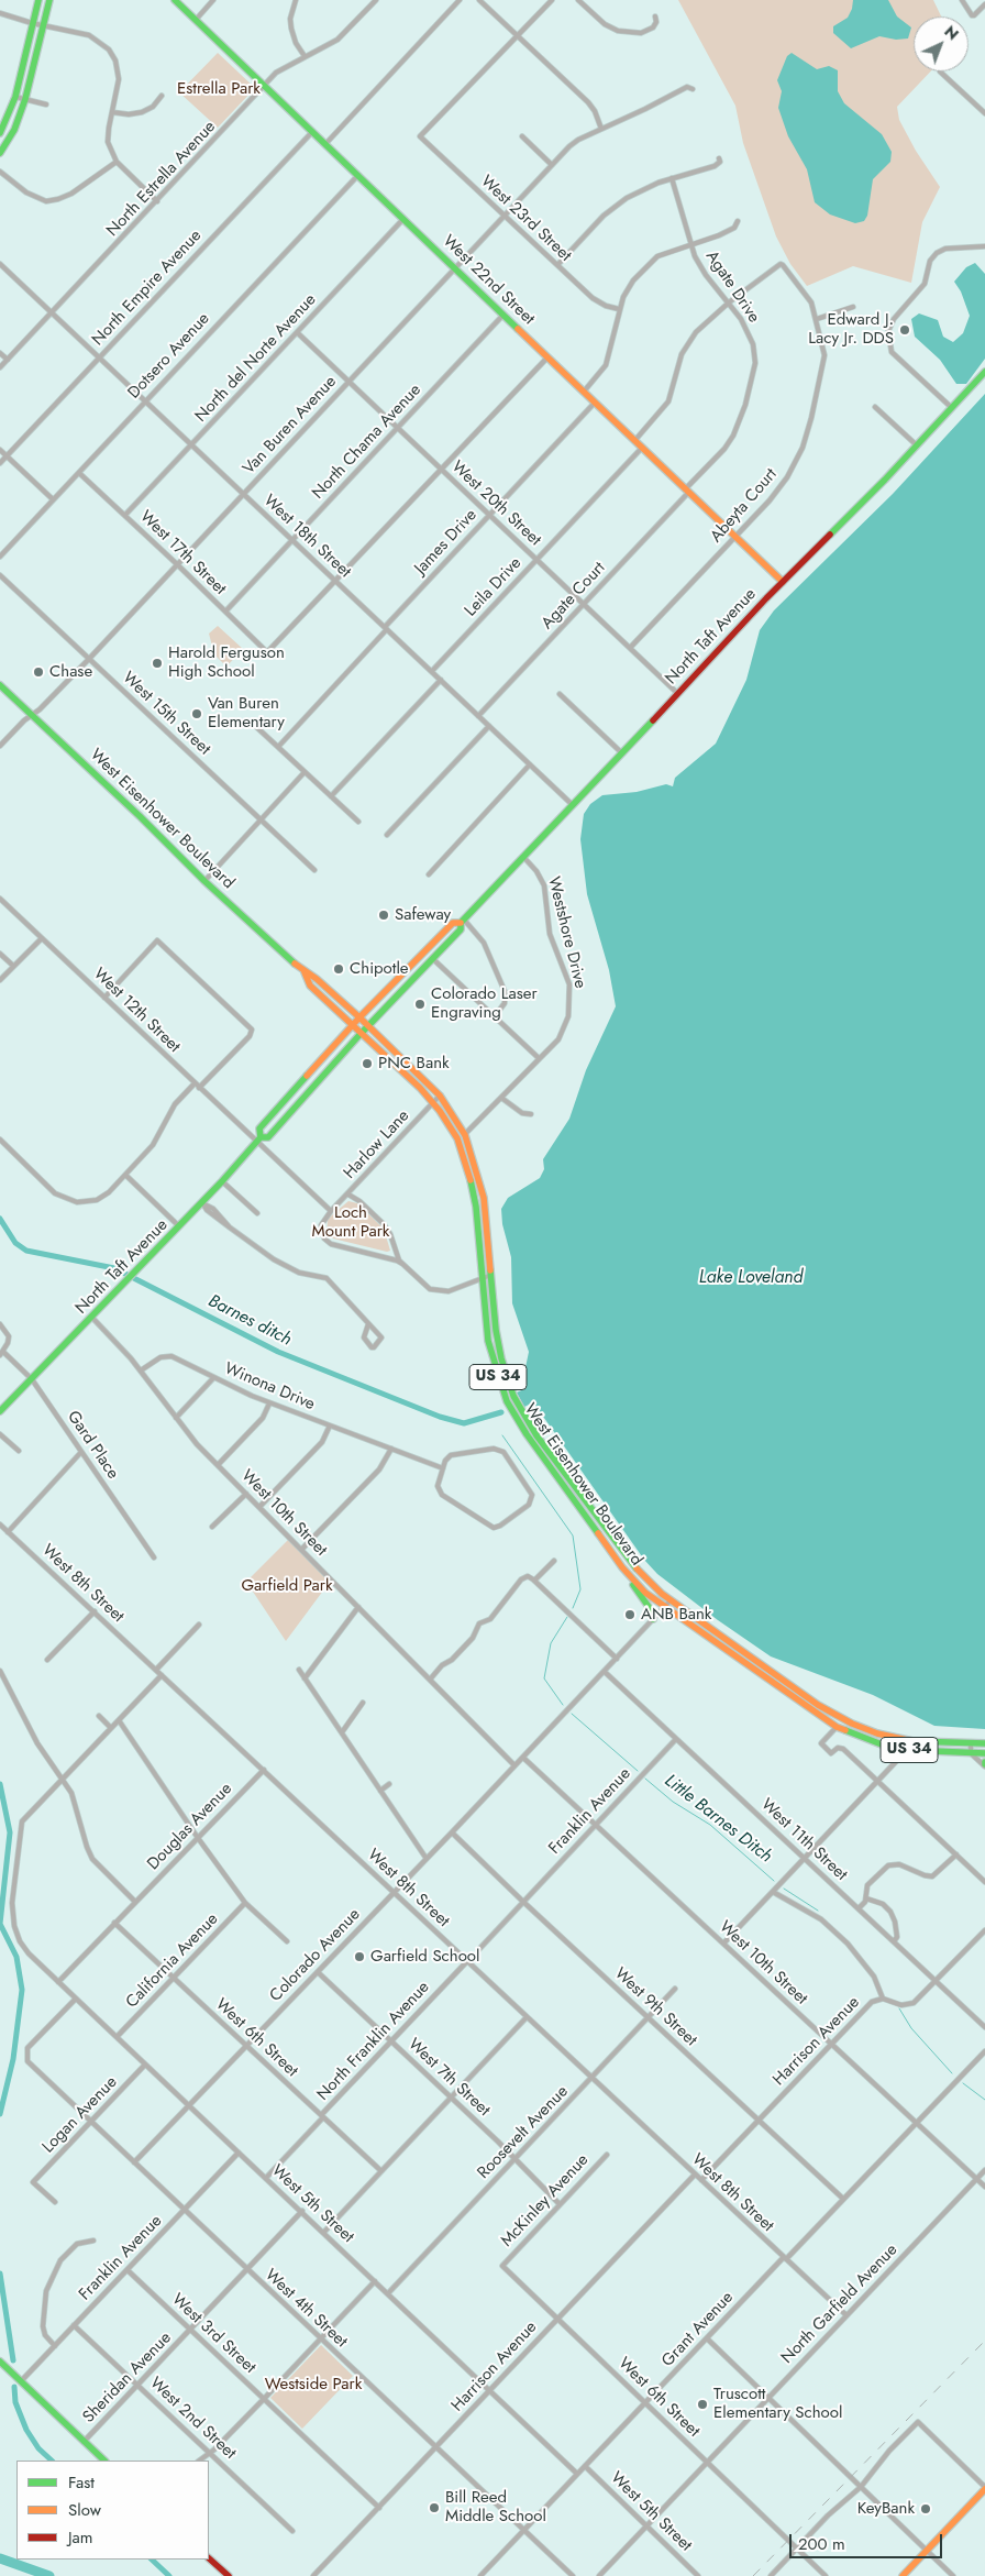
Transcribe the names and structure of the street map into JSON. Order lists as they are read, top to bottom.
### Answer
{
  "streets": {
    "main road": [
      "West 22nd Street",
      "North Taft Avenue",
      "West Eisenhower Boulevard",
      "US 34"
    ],
    "street": [
      "North Estrella Avenue",
      "West 23rd Street",
      "Agate Drive",
      "North Empire Avenue",
      "Dotsero Avenue",
      "North del Norte Avenue",
      "Van Buren Avenue",
      "North Chama Avenue",
      "West 20th Street",
      "Abeyta Court",
      "West 18th Street",
      "James Drive",
      "West 17th Street",
      "Leila Drive",
      "Agate Court",
      "West 15th Street",
      "Westshore Drive",
      "West 12th Street",
      "Harlow Lane",
      "Winona Drive",
      "Gard Place",
      "West 10th Street",
      "West 8th Street",
      "Franklin Avenue",
      "Douglas Avenue",
      "West 11th Street",
      "Colorado Avenue",
      "California Avenue",
      "West 9th Street",
      "West 6th Street",
      "North Franklin Avenue",
      "Harrison Avenue",
      "West 7th Street",
      "Logan Avenue",
      "Roosevelt Avenue",
      "McKinley Avenue",
      "West 5th Street",
      "North Garfield Avenue",
      "West 4th Street",
      "Grant Avenue",
      "West 3rd Street",
      "Sheridan Avenue",
      "West 2nd Street"
    ]
  },
  "crossings": [
    ["North Estrella Avenue", "West 22nd Street"],
    ["North Estrella Avenue", "West 18th Street"],
    ["West 23rd Street", "Van Buren Avenue"],
    ["West 22nd Street", "Agate Drive"],
    ["West 22nd Street", "North Empire Avenue"],
    ["West 22nd Street", "Dotsero Avenue"],
    ["West 22nd Street", "North del Norte Avenue"],
    ["West 22nd Street", "Van Buren Avenue"],
    ["West 22nd Street", "North Chama Avenue"],
    ["West 22nd Street", "Abeyta Court"],
    ["West 22nd Street", "James Drive"],
    ["West 22nd Street", "Leila Drive"],
    ["West 22nd Street", "Agate Court"],
    ["West 22nd Street", "North Taft Avenue"],
    ["Agate Drive", "Abeyta Court"],
    ["Agate Drive", "Agate Court"],
    ["North Empire Avenue", "West 18th Street"],
    ["Dotsero Avenue", "West 18th Street"],
    ["Dotsero Avenue", "West 17th Street"],
    ["North del Norte Avenue", "West 20th Street"],
    ["North del Norte Avenue", "West 18th Street"],
    ["North del Norte Avenue", "West 17th Street"],
    ["Van Buren Avenue", "West 20th Street"],
    ["Van Buren Avenue", "West 18th Street"],
    ["Van Buren Avenue", "West 17th Street"],
    ["Van Buren Avenue", "West 15th Street"],
    ["Van Buren Avenue", "West Eisenhower Boulevard"],
    ["North Chama Avenue", "West 20th Street"],
    ["North Chama Avenue", "West 18th Street"],
    ["North Chama Avenue", "West 17th Street"],
    ["West 20th Street", "Abeyta Court"],
    ["West 20th Street", "James Drive"],
    ["West 20th Street", "Leila Drive"],
    ["West 20th Street", "Agate Court"],
    ["West 20th Street", "North Taft Avenue"],
    ["West 18th Street", "James Drive"],
    ["West 18th Street", "West 17th Street"],
    ["West 18th Street", "Leila Drive"],
    ["West 18th Street", "Agate Court"],
    ["West 18th Street", "North Taft Avenue"],
    ["North Taft Avenue", "West Eisenhower Boulevard"],
    ["North Taft Avenue", "Westshore Drive"],
    ["North Taft Avenue", "West 12th Street"],
    ["North Taft Avenue", "Gard Place"],
    ["North Taft Avenue", "West 10th Street"],
    ["West Eisenhower Boulevard", "Westshore Drive"],
    ["West Eisenhower Boulevard", "Harlow Lane"],
    ["West 12th Street", "Harlow Lane"],
    ["Winona Drive", "West 10th Street"],
    ["West 10th Street", "Franklin Avenue"],
    ["West 10th Street", "Colorado Avenue"],
    ["West 10th Street", "Harrison Avenue"],
    ["West 10th Street", "North Garfield Avenue"],
    ["West 10th Street", "Grant Avenue"],
    ["West 8th Street", "Douglas Avenue"],
    ["West 8th Street", "Colorado Avenue"],
    ["West 8th Street", "North Franklin Avenue"],
    ["West 8th Street", "Harrison Avenue"],
    ["West 8th Street", "Roosevelt Avenue"],
    ["West 8th Street", "West 5th Street"],
    ["West 8th Street", "North Garfield Avenue"],
    ["West 8th Street", "Grant Avenue"],
    ["Franklin Avenue", "West 11th Street"],
    ["Franklin Avenue", "West 9th Street"],
    ["Franklin Avenue", "West 5th Street"],
    ["Franklin Avenue", "West 4th Street"],
    ["Franklin Avenue", "West 3rd Street"],
    ["Franklin Avenue", "West 2nd Street"],
    ["Douglas Avenue", "West 6th Street"],
    ["West 11th Street", "Harrison Avenue"],
    ["Colorado Avenue", "West 9th Street"],
    ["Colorado Avenue", "West 6th Street"],
    ["Colorado Avenue", "West 7th Street"],
    ["Colorado Avenue", "West 5th Street"],
    ["Colorado Avenue", "West 4th Street"],
    ["California Avenue", "West 6th Street"],
    ["California Avenue", "West 5th Street"],
    ["West 9th Street", "Harrison Avenue"],
    ["West 9th Street", "Roosevelt Avenue"],
    ["West 9th Street", "Grant Avenue"],
    ["West 6th Street", "North Franklin Avenue"],
    ["West 6th Street", "Harrison Avenue"],
    ["West 6th Street", "McKinley Avenue"],
    ["West 6th Street", "North Garfield Avenue"],
    ["West 6th Street", "Grant Avenue"],
    ["North Franklin Avenue", "West 7th Street"],
    ["North Franklin Avenue", "West 5th Street"],
    ["Harrison Avenue", "West 5th Street"],
    ["Harrison Avenue", "West 4th Street"],
    ["Harrison Avenue", "West 3rd Street"],
    ["West 7th Street", "Roosevelt Avenue"],
    ["West 7th Street", "McKinley Avenue"],
    ["Logan Avenue", "West 5th Street"],
    ["Logan Avenue", "West 4th Street"],
    ["Roosevelt Avenue", "West 5th Street"],
    ["West 5th Street", "North Garfield Avenue"],
    ["West 5th Street", "West 4th Street"],
    ["West 5th Street", "Grant Avenue"],
    ["West 5th Street", "Sheridan Avenue"],
    ["West 4th Street", "Sheridan Avenue"],
    ["West 3rd Street", "Sheridan Avenue"],
    ["Sheridan Avenue", "West 2nd Street"]
  ],
  "water": ["Lake Loveland", "Barnes ditch", "Little Barnes Ditch"],
  "parks": [
    "Estrella Park",
    "Loch Mount Park",
    "Garfield Park",
    "Westside Park"
  ],
  "places": [
    "Edward J. Lacy Jr. DDS",
    "Harold Ferguson High School",
    "Chase",
    "Van Buren Elementary",
    "Safeway",
    "Chipotle",
    "Colorado Laser Engraving",
    "PNC Bank",
    "ANB Bank",
    "Garfield School",
    "Truscott Elementary School",
    "Bill Reed Middle School",
    "KeyBank"
  ],
  "legend": ["Fast", "Slow", "Jam"],
  "scale_bar": "200 m",
  "north": "top right"
}
